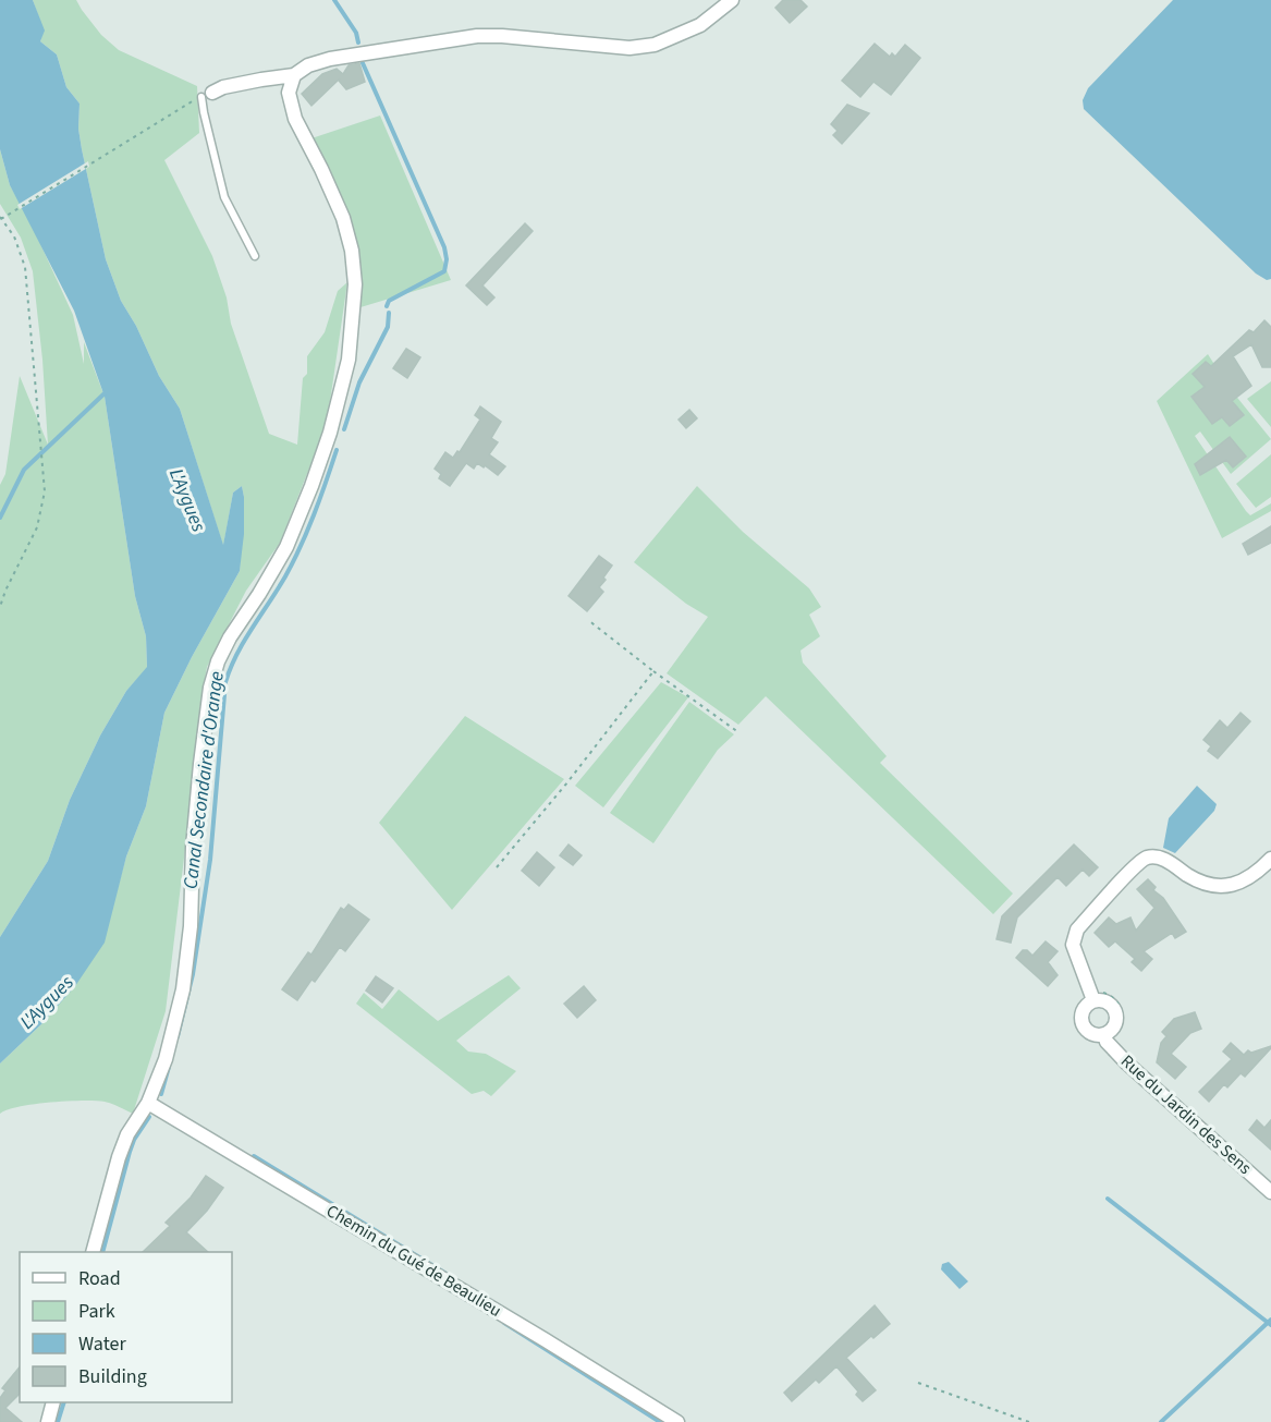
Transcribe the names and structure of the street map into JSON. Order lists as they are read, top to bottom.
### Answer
{
  "streets": {
    "street": ["Rue du Jardin des Sens", "Chemin du Gué de Beaulieu"]
  },
  "water": ["L'Aygues", "Canal Secondaire d'Orange"],
  "legend": [
    "Road",
    "Park",
    "Water",
    "Building"
  ]
}
